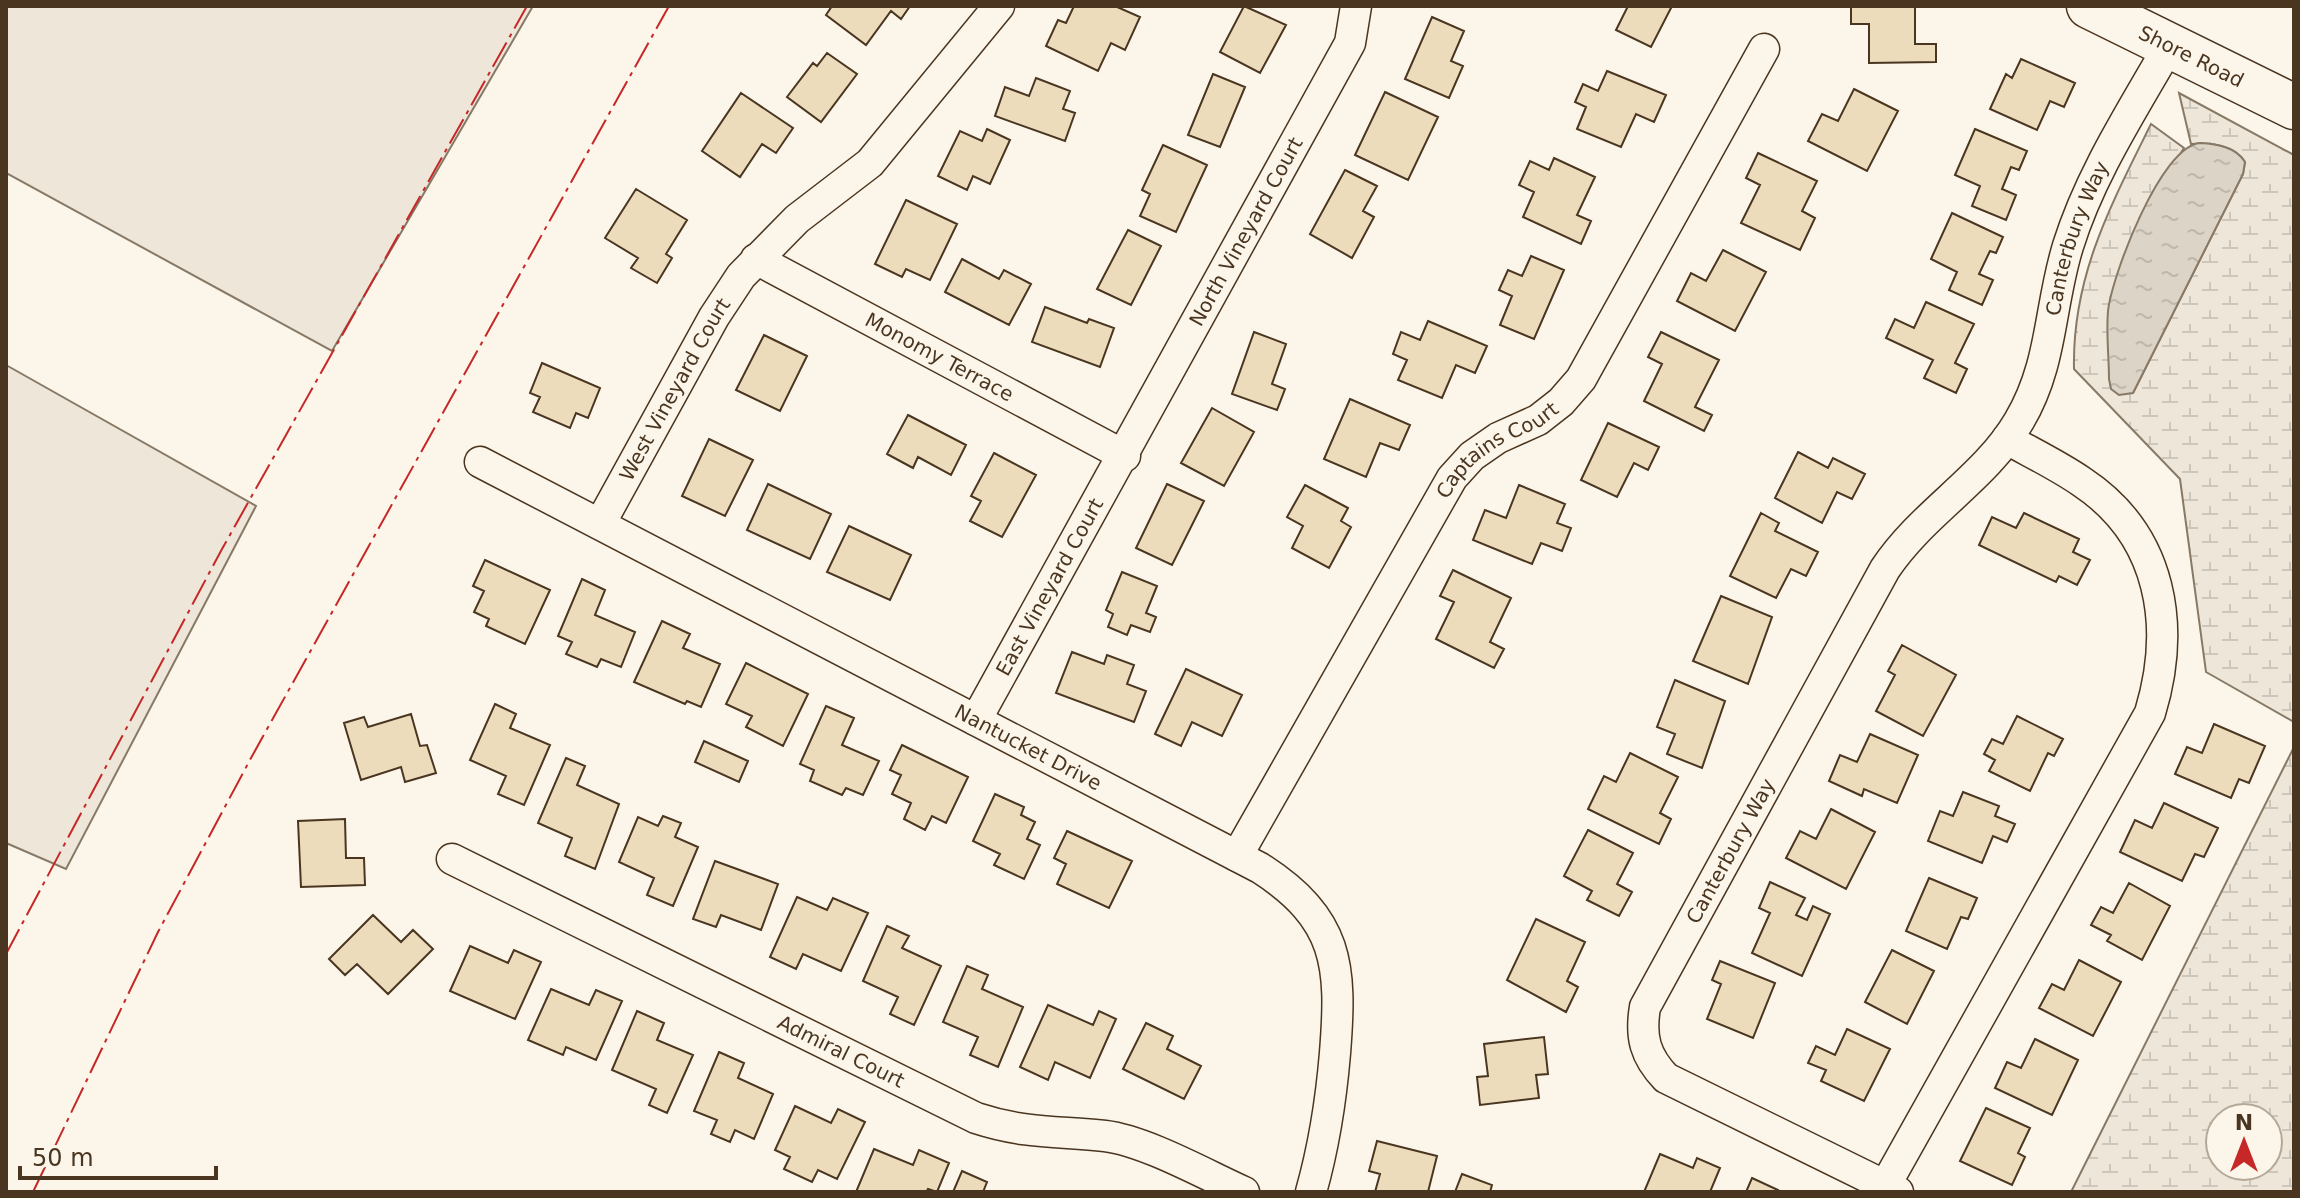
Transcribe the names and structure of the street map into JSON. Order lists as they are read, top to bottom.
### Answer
{
  "streets": {
    "highway": ["Shore Road"],
    "street": [
      "North Vineyard Court",
      "Canterbury Way",
      "Monomy Terrace",
      "West Vineyard Court",
      "Captains Court",
      "East Vineyard Court",
      "Nantucket Drive",
      "Admiral Court"
    ]
  },
  "crossings": [
    ["Shore Road", "Canterbury Way"],
    ["North Vineyard Court", "Monomy Terrace"],
    ["North Vineyard Court", "East Vineyard Court"],
    ["Monomy Terrace", "West Vineyard Court"],
    ["Monomy Terrace", "East Vineyard Court"],
    ["West Vineyard Court", "Nantucket Drive"],
    ["Captains Court", "Nantucket Drive"],
    ["East Vineyard Court", "Nantucket Drive"]
  ],
  "scale_bar": "50 m",
  "north": "top"
}
